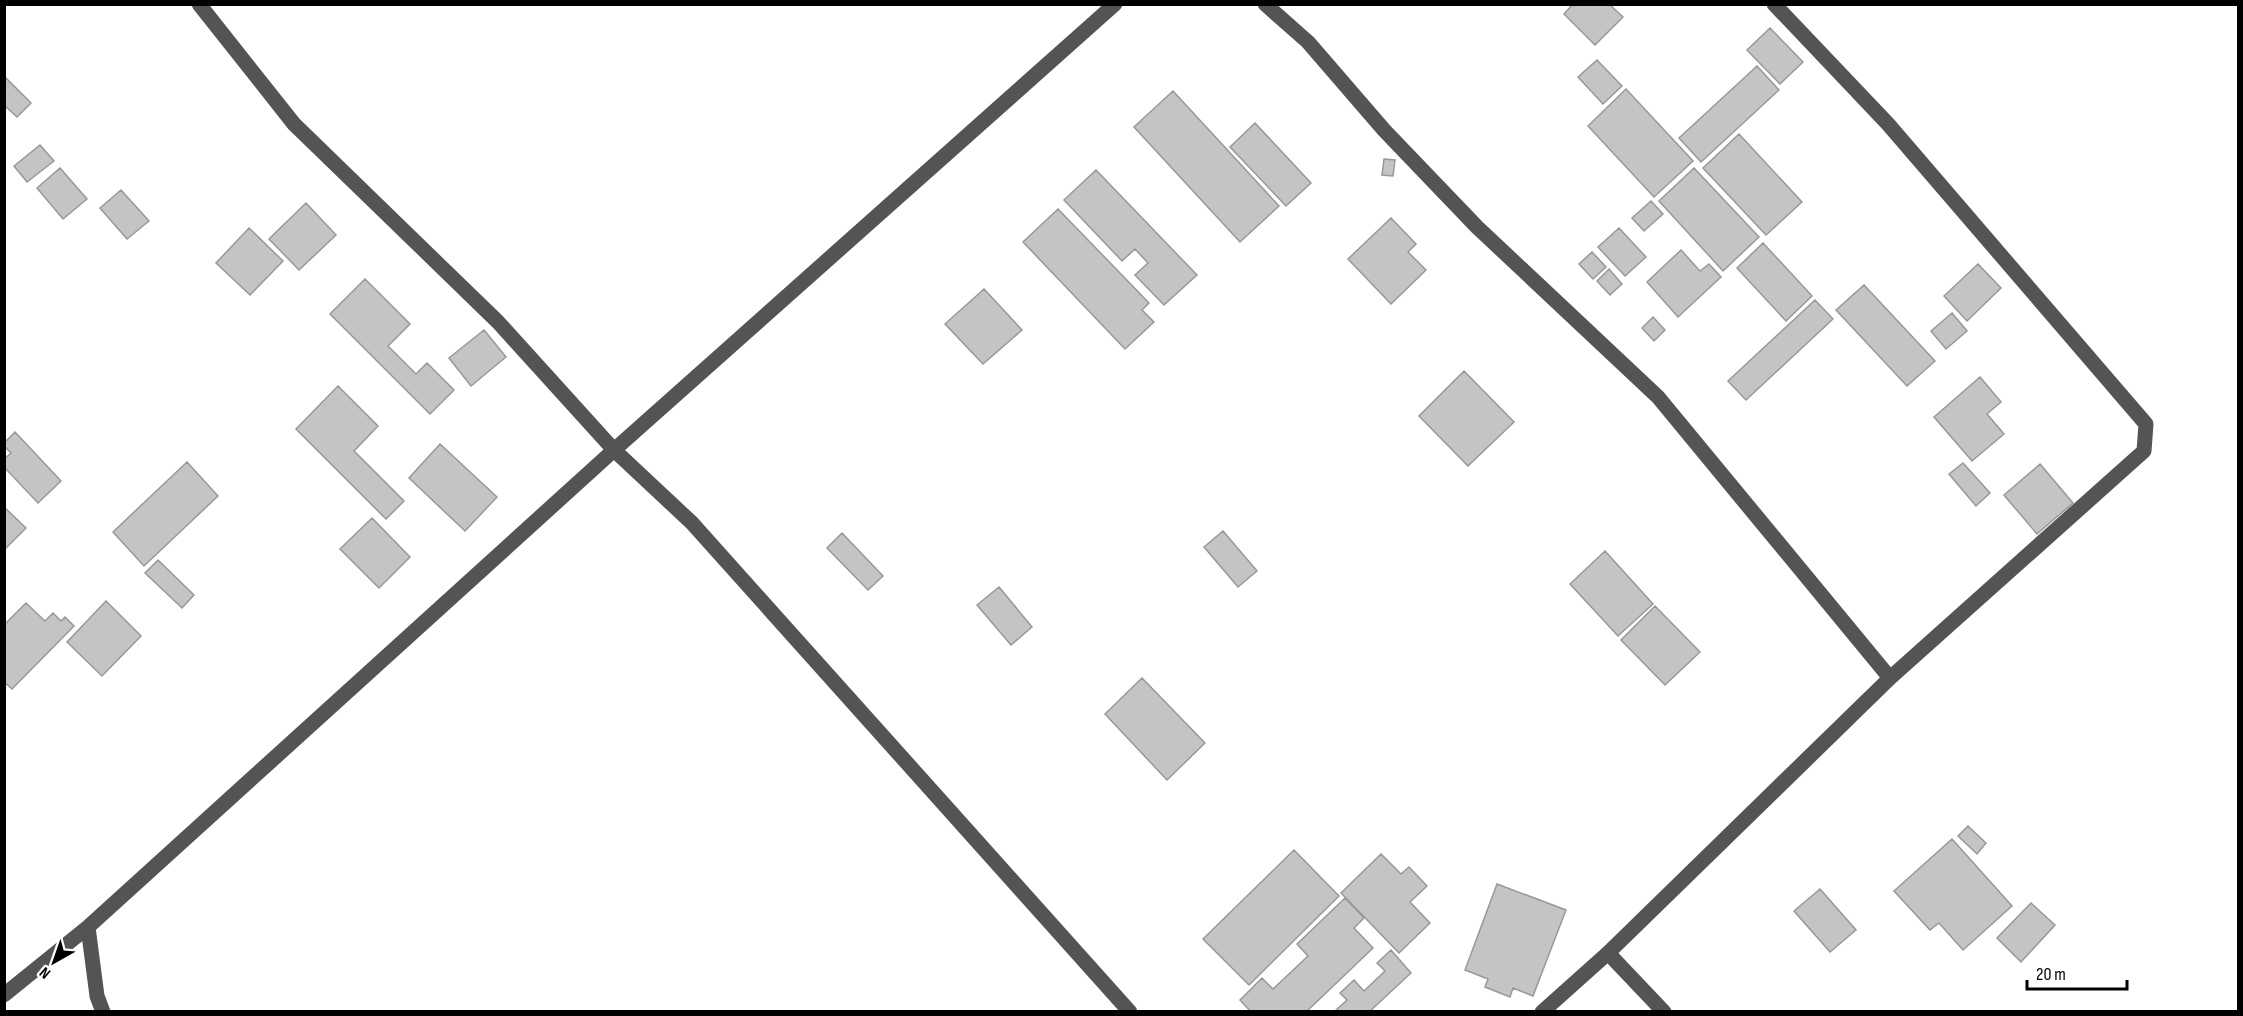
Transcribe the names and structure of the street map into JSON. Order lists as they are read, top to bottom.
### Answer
{
  "scale_bar": "20 m",
  "north": "bottom left"
}
